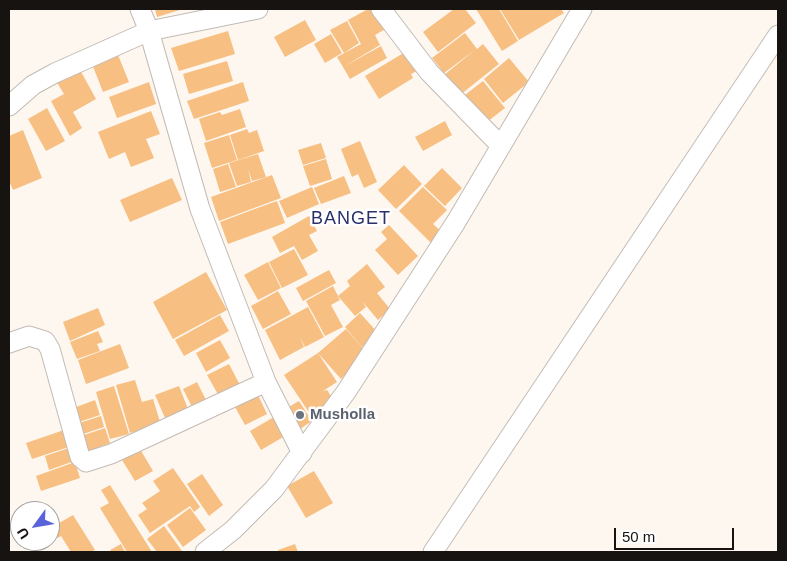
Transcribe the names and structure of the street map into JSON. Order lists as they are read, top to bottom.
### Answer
{
  "districts": ["BANGET"],
  "places": ["Musholla"],
  "scale_bar": "50 m",
  "north": "bottom left"
}
